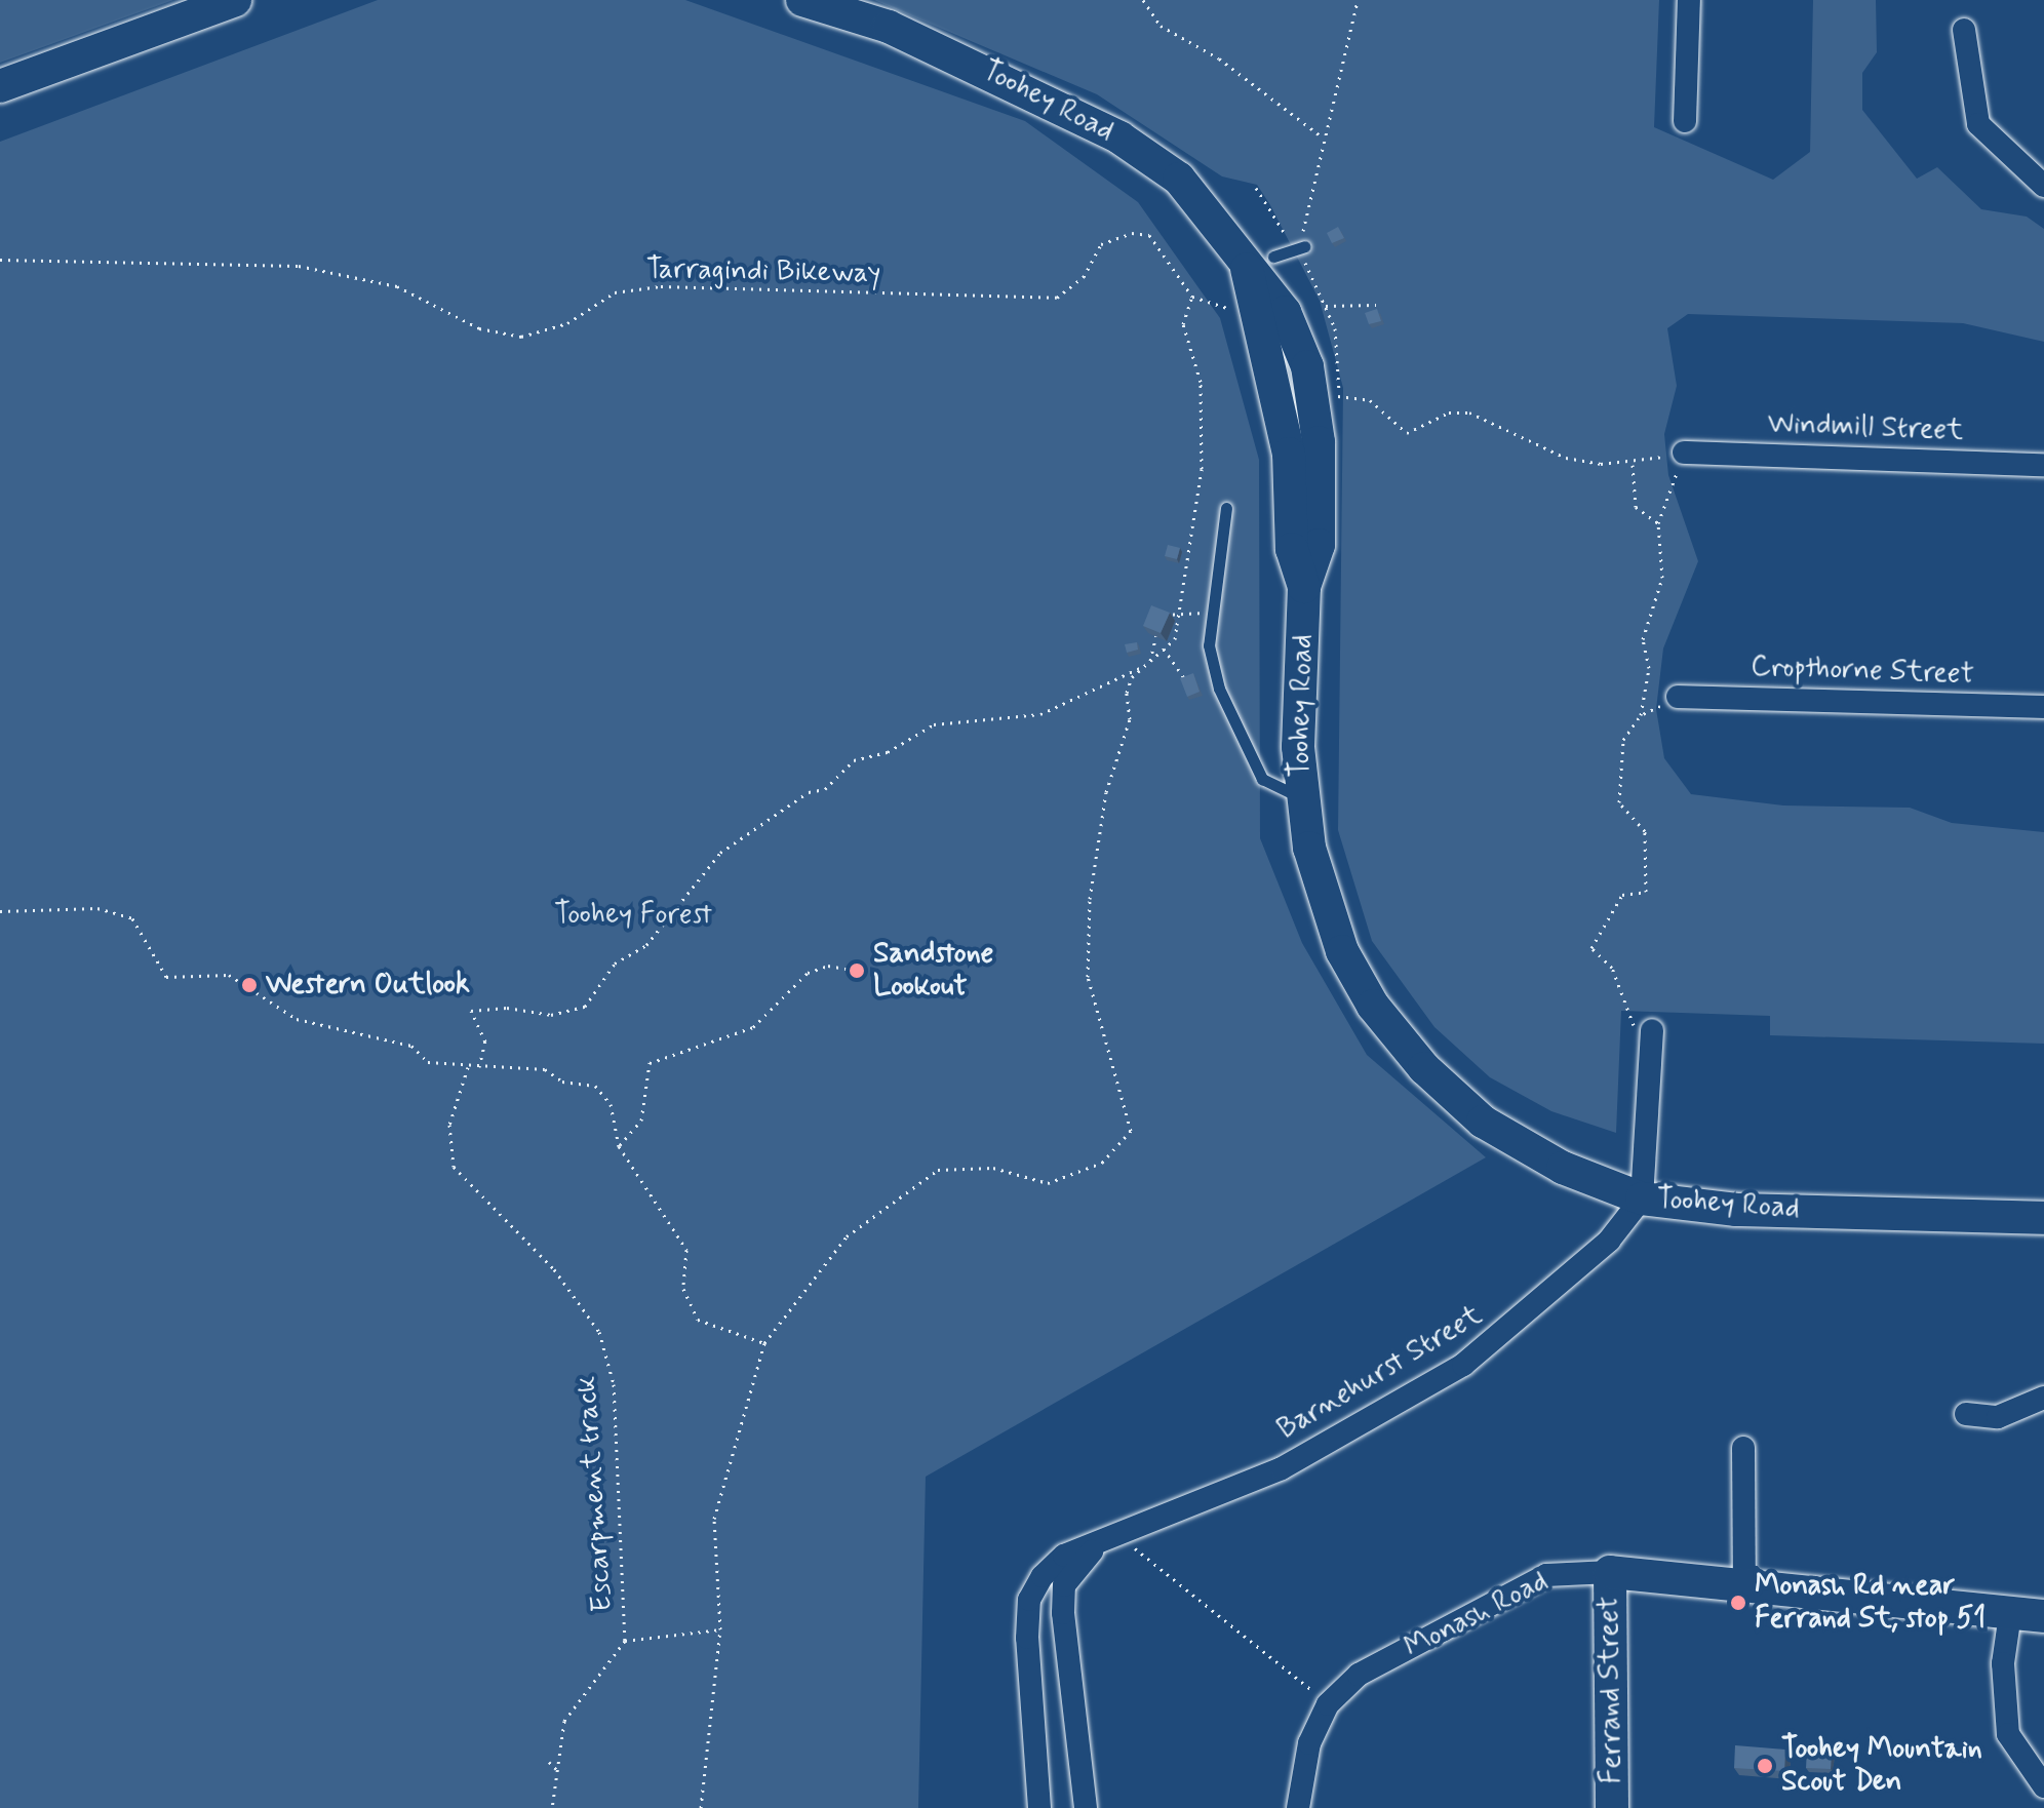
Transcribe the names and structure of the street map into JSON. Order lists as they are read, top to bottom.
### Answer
{
  "streets": {
    "main road": ["Toohey Road", "Monash Road", "Ferrand Street"],
    "street": ["Windmill Street", "Cropthorne Street", "Barnehurst Street"],
    "path": ["Tarragindi Bikeway", "Escarpment track"]
  },
  "crossings": [
    ["Toohey Road", "Barnehurst Street"],
    ["Monash Road", "Ferrand Street"]
  ],
  "parks": ["Toohey Forest"],
  "places": [
    "Sandstone Lookout",
    "Western Outlook",
    "Monash Rd near Ferrand St, stop 51",
    "Toohey Mountain Scout Den"
  ]
}
